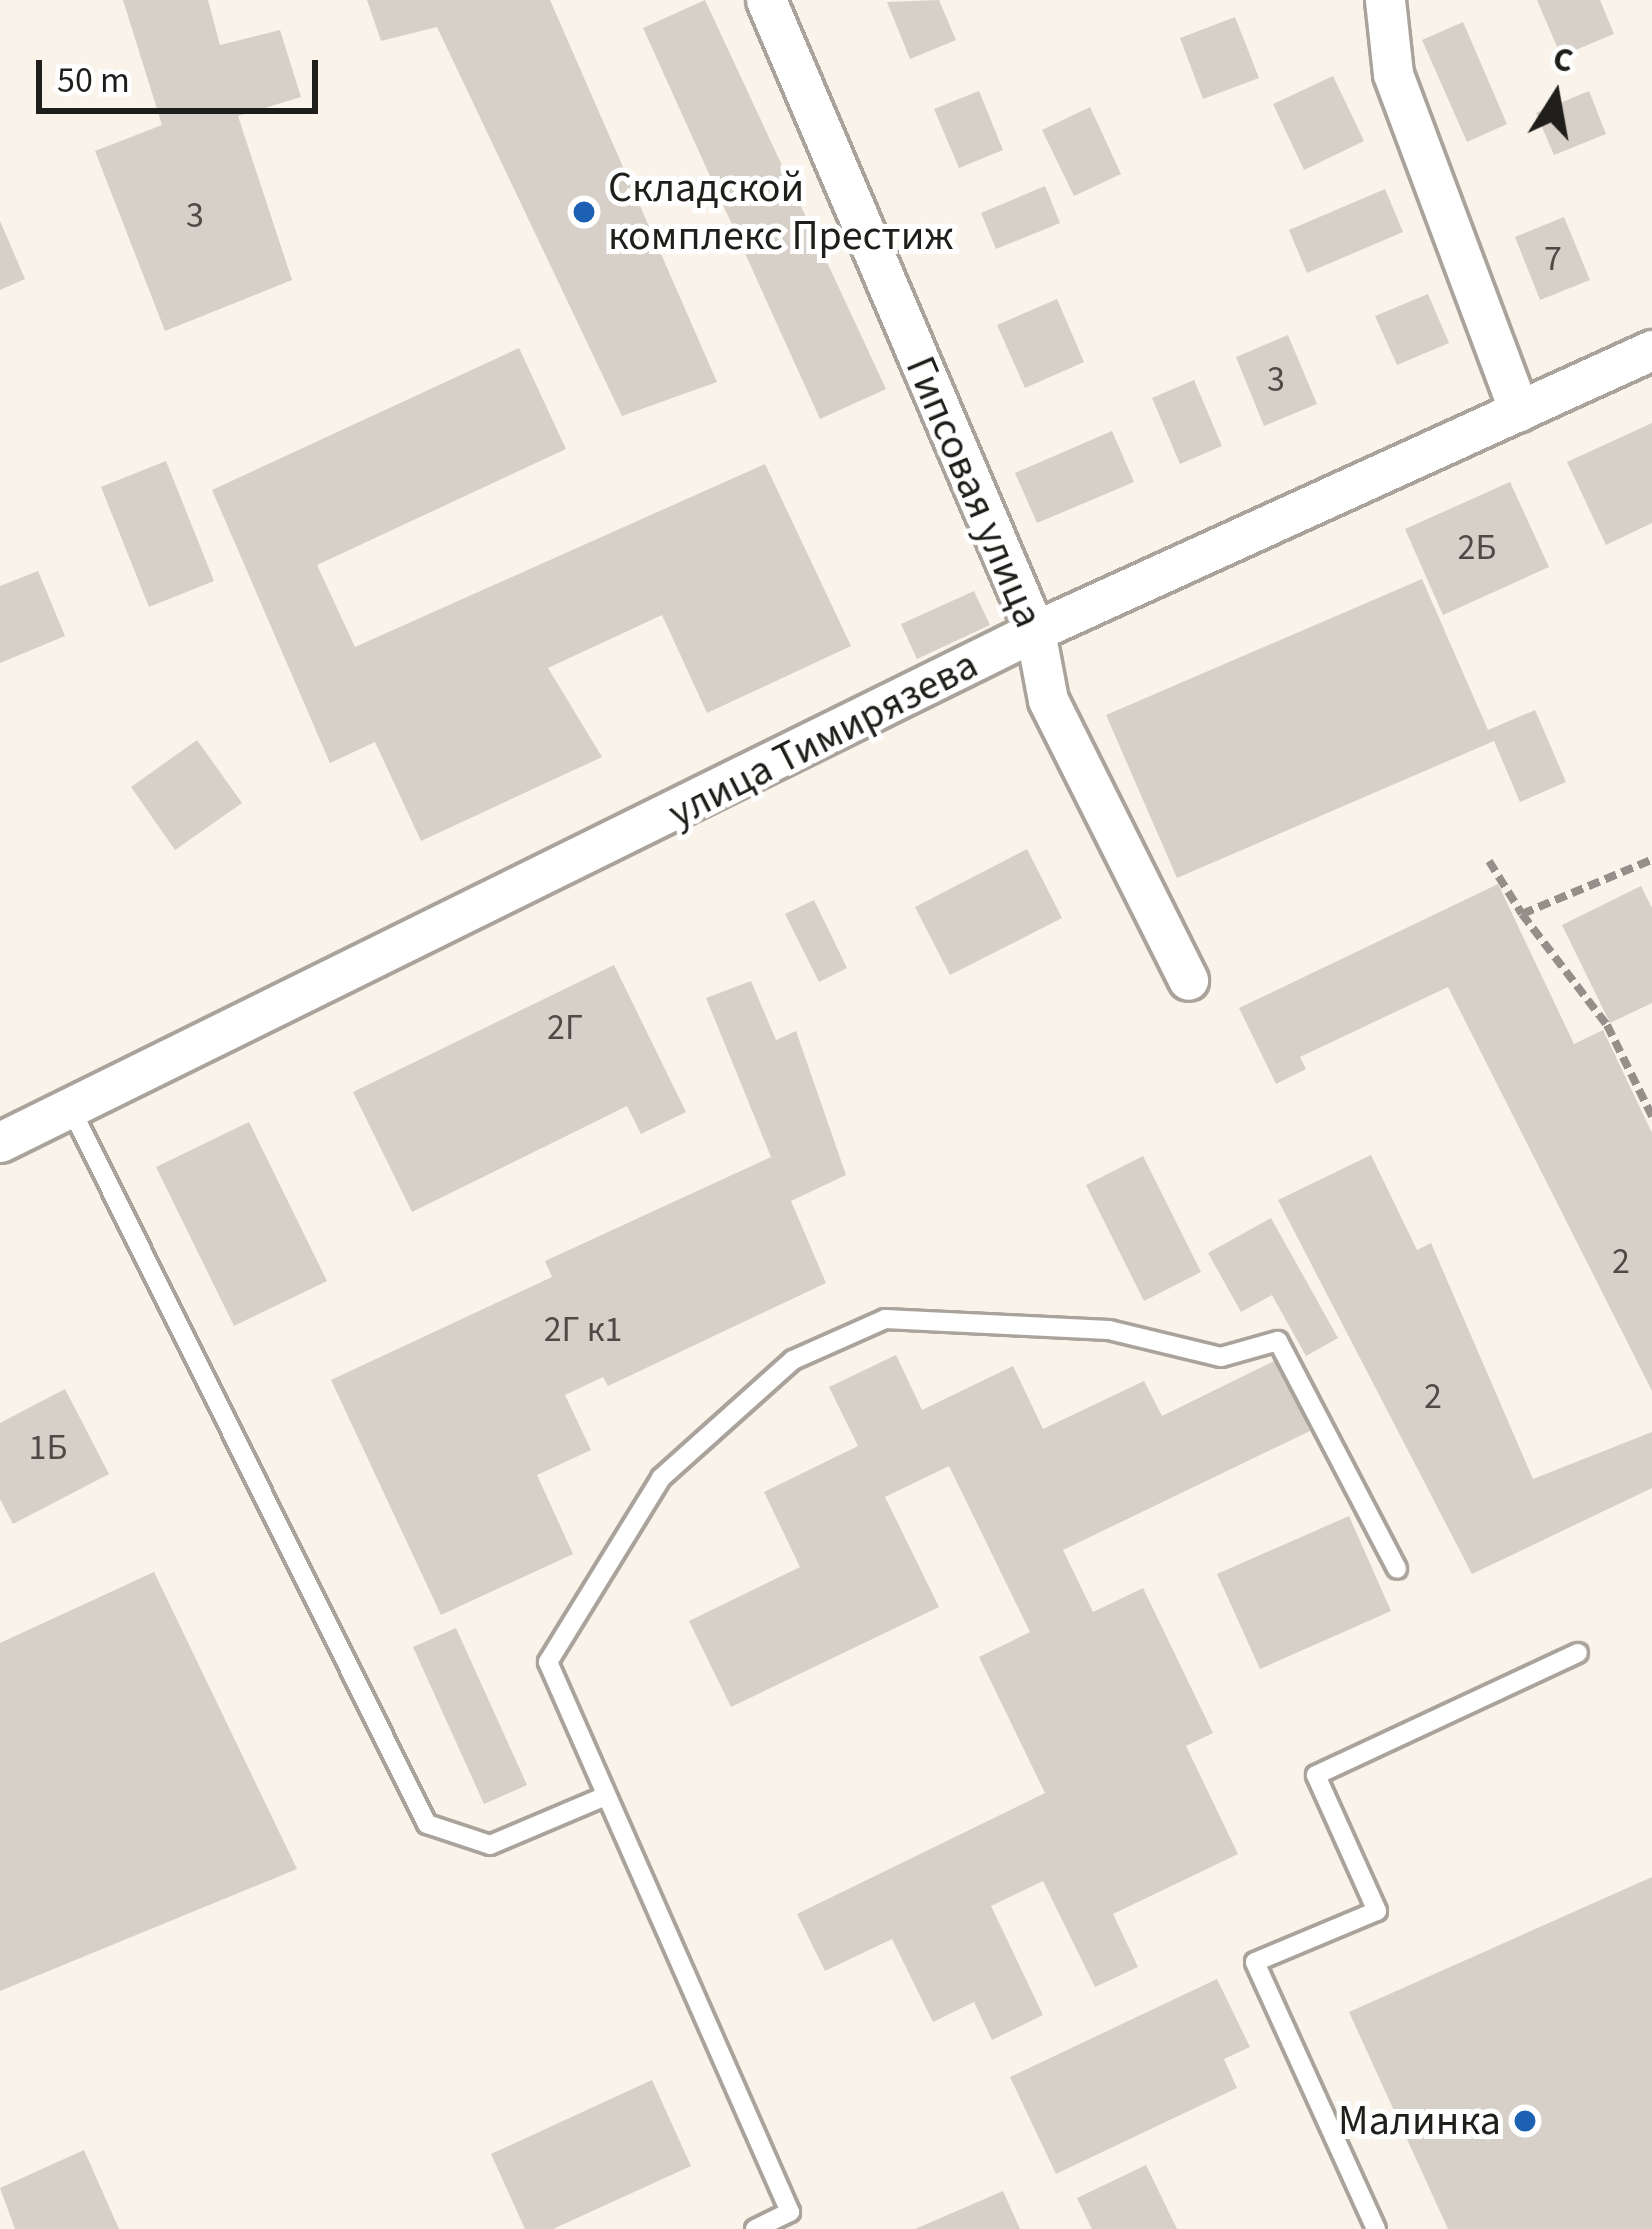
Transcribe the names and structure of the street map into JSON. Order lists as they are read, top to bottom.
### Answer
{
  "streets": {
    "street": ["Гипсовая улица", "улица Тимирязева"]
  },
  "crossings": [
    ["Гипсовая улица", "улица Тимирязева"]
  ],
  "places": ["Складской комплекс Престиж", "Малинка"],
  "house_numbers": [
    "3",
    "7",
    "3",
    "2Б",
    "2Г",
    "2",
    "2Г к1",
    "2",
    "1Б"
  ],
  "scale_bar": "50 m",
  "north": "top"
}
